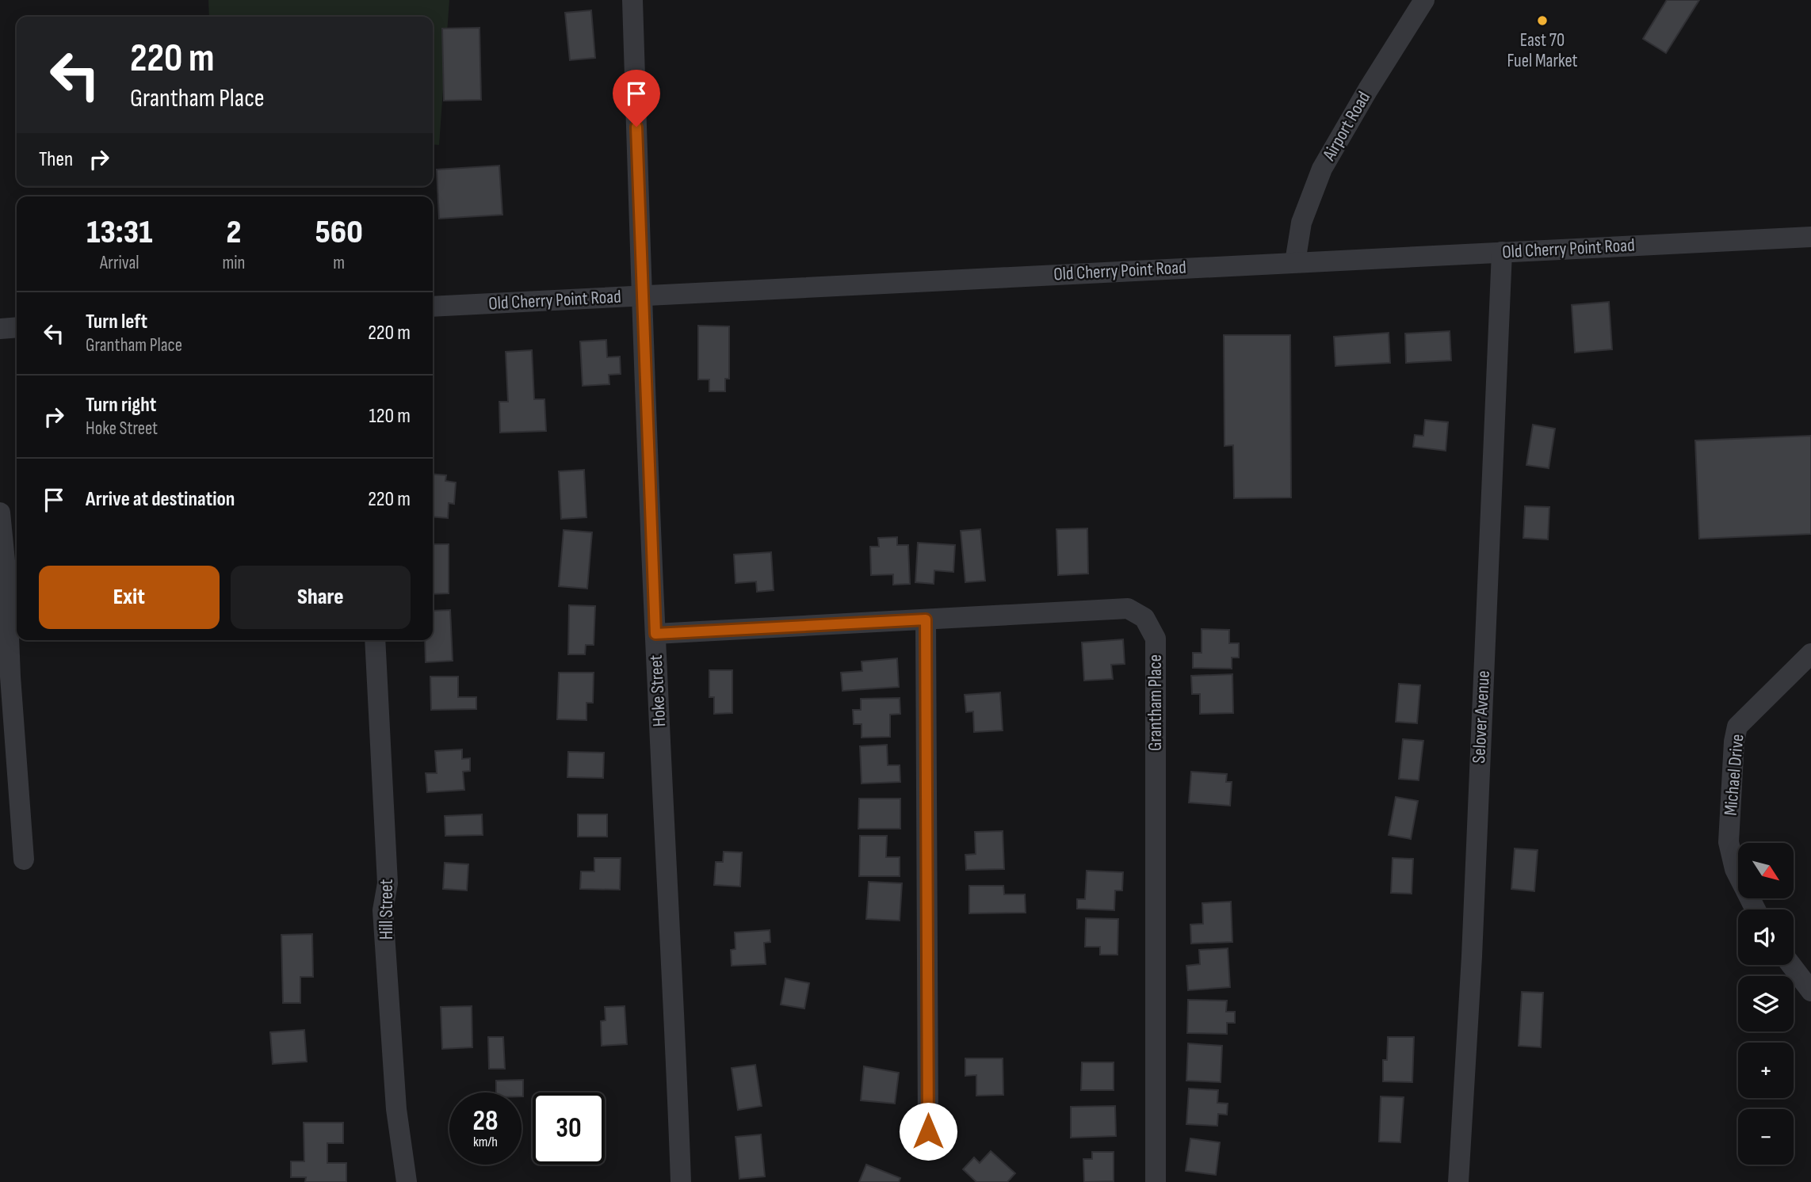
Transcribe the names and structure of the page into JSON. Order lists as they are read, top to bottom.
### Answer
{
  "streets": {
    "street": [
      "Airport Road",
      "Old Cherry Point Road",
      "Hoke Street",
      "Grantham Place",
      "Selover Avenue",
      "Michael Drive",
      "Hill Street"
    ]
  },
  "crossings": [
    ["Airport Road", "Old Cherry Point Road"],
    ["Old Cherry Point Road", "Hoke Street"],
    ["Old Cherry Point Road", "Selover Avenue"],
    ["Hoke Street", "Grantham Place"]
  ],
  "places": ["East 70 Fuel Market"],
  "north": "bottom right",
  "page": {
    "turn": ["220 m", "Grantham Place"],
    "then": "Then",
    "eta": [
      "13:31",
      "Arrival",
      "2",
      "min",
      "560",
      "m"
    ],
    "list": [
      {
        "name": "Turn left",
        "note": "Grantham Place",
        "value": "220 m"
      },
      {
        "name": "Turn right",
        "note": "Hoke Street",
        "value": "120 m"
      },
      {
        "name": "Arrive at destination",
        "value": "220 m"
      }
    ],
    "buttons": ["Exit", "Share"],
    "map_buttons": ["+", "−"],
    "speed": "28 km/h",
    "limit": "30"
  }
}
